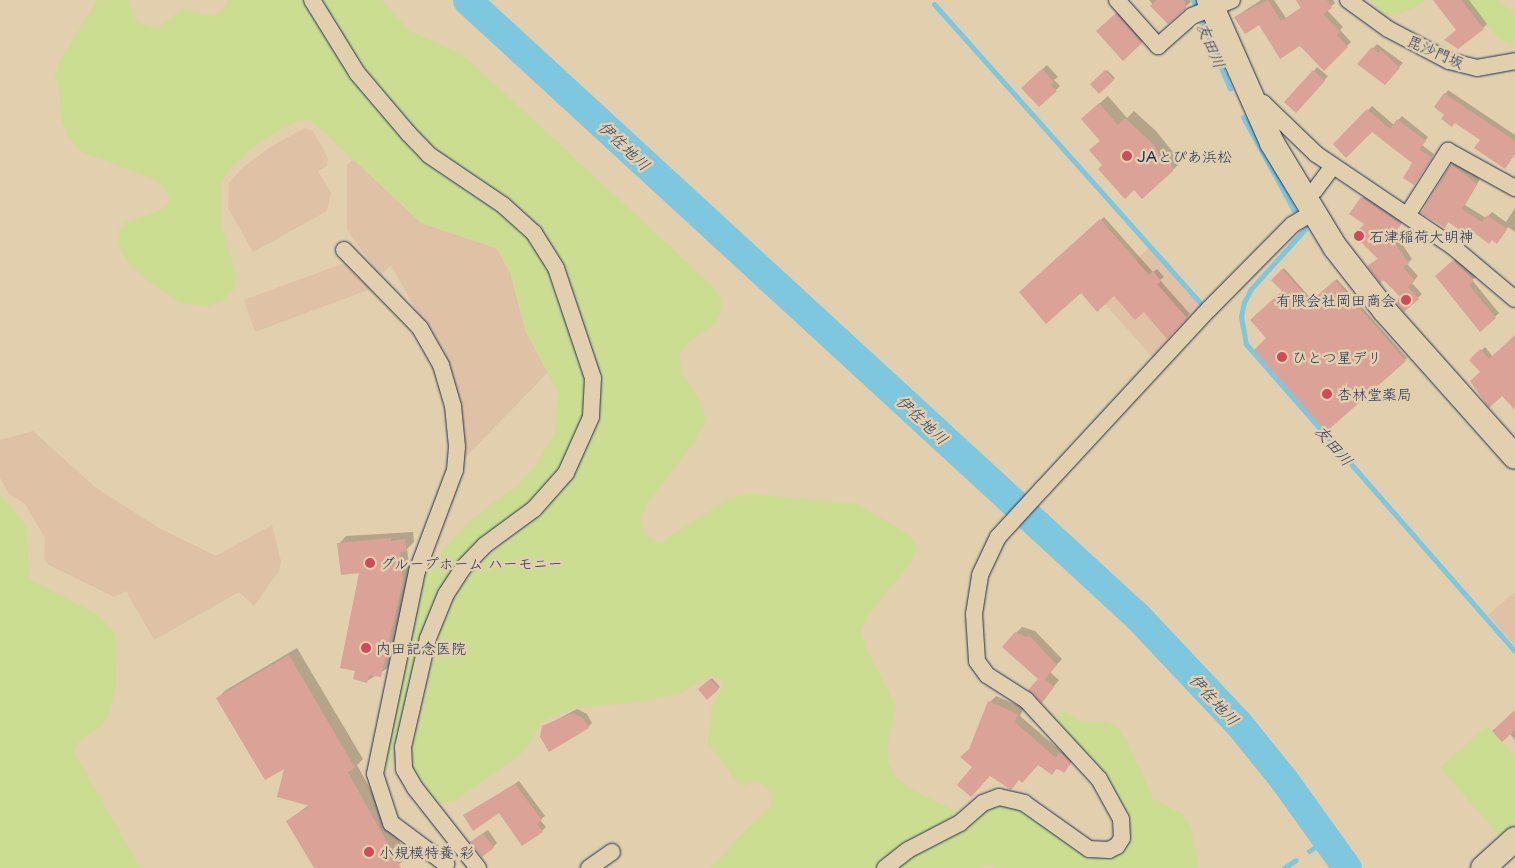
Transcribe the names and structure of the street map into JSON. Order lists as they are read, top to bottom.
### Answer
{
  "streets": {
    "street": ["毘沙門坂"]
  },
  "water": ["友田川", "伊佐地川"],
  "places": [
    "JAとぴあ浜松",
    "石津稲荷大明神",
    "有限会社岡田商会",
    "ひとつ星デリ",
    "杏林堂薬局",
    "グループホーム ハーモニー",
    "内田記念医院",
    "小規模特養 彩"
  ]
}
